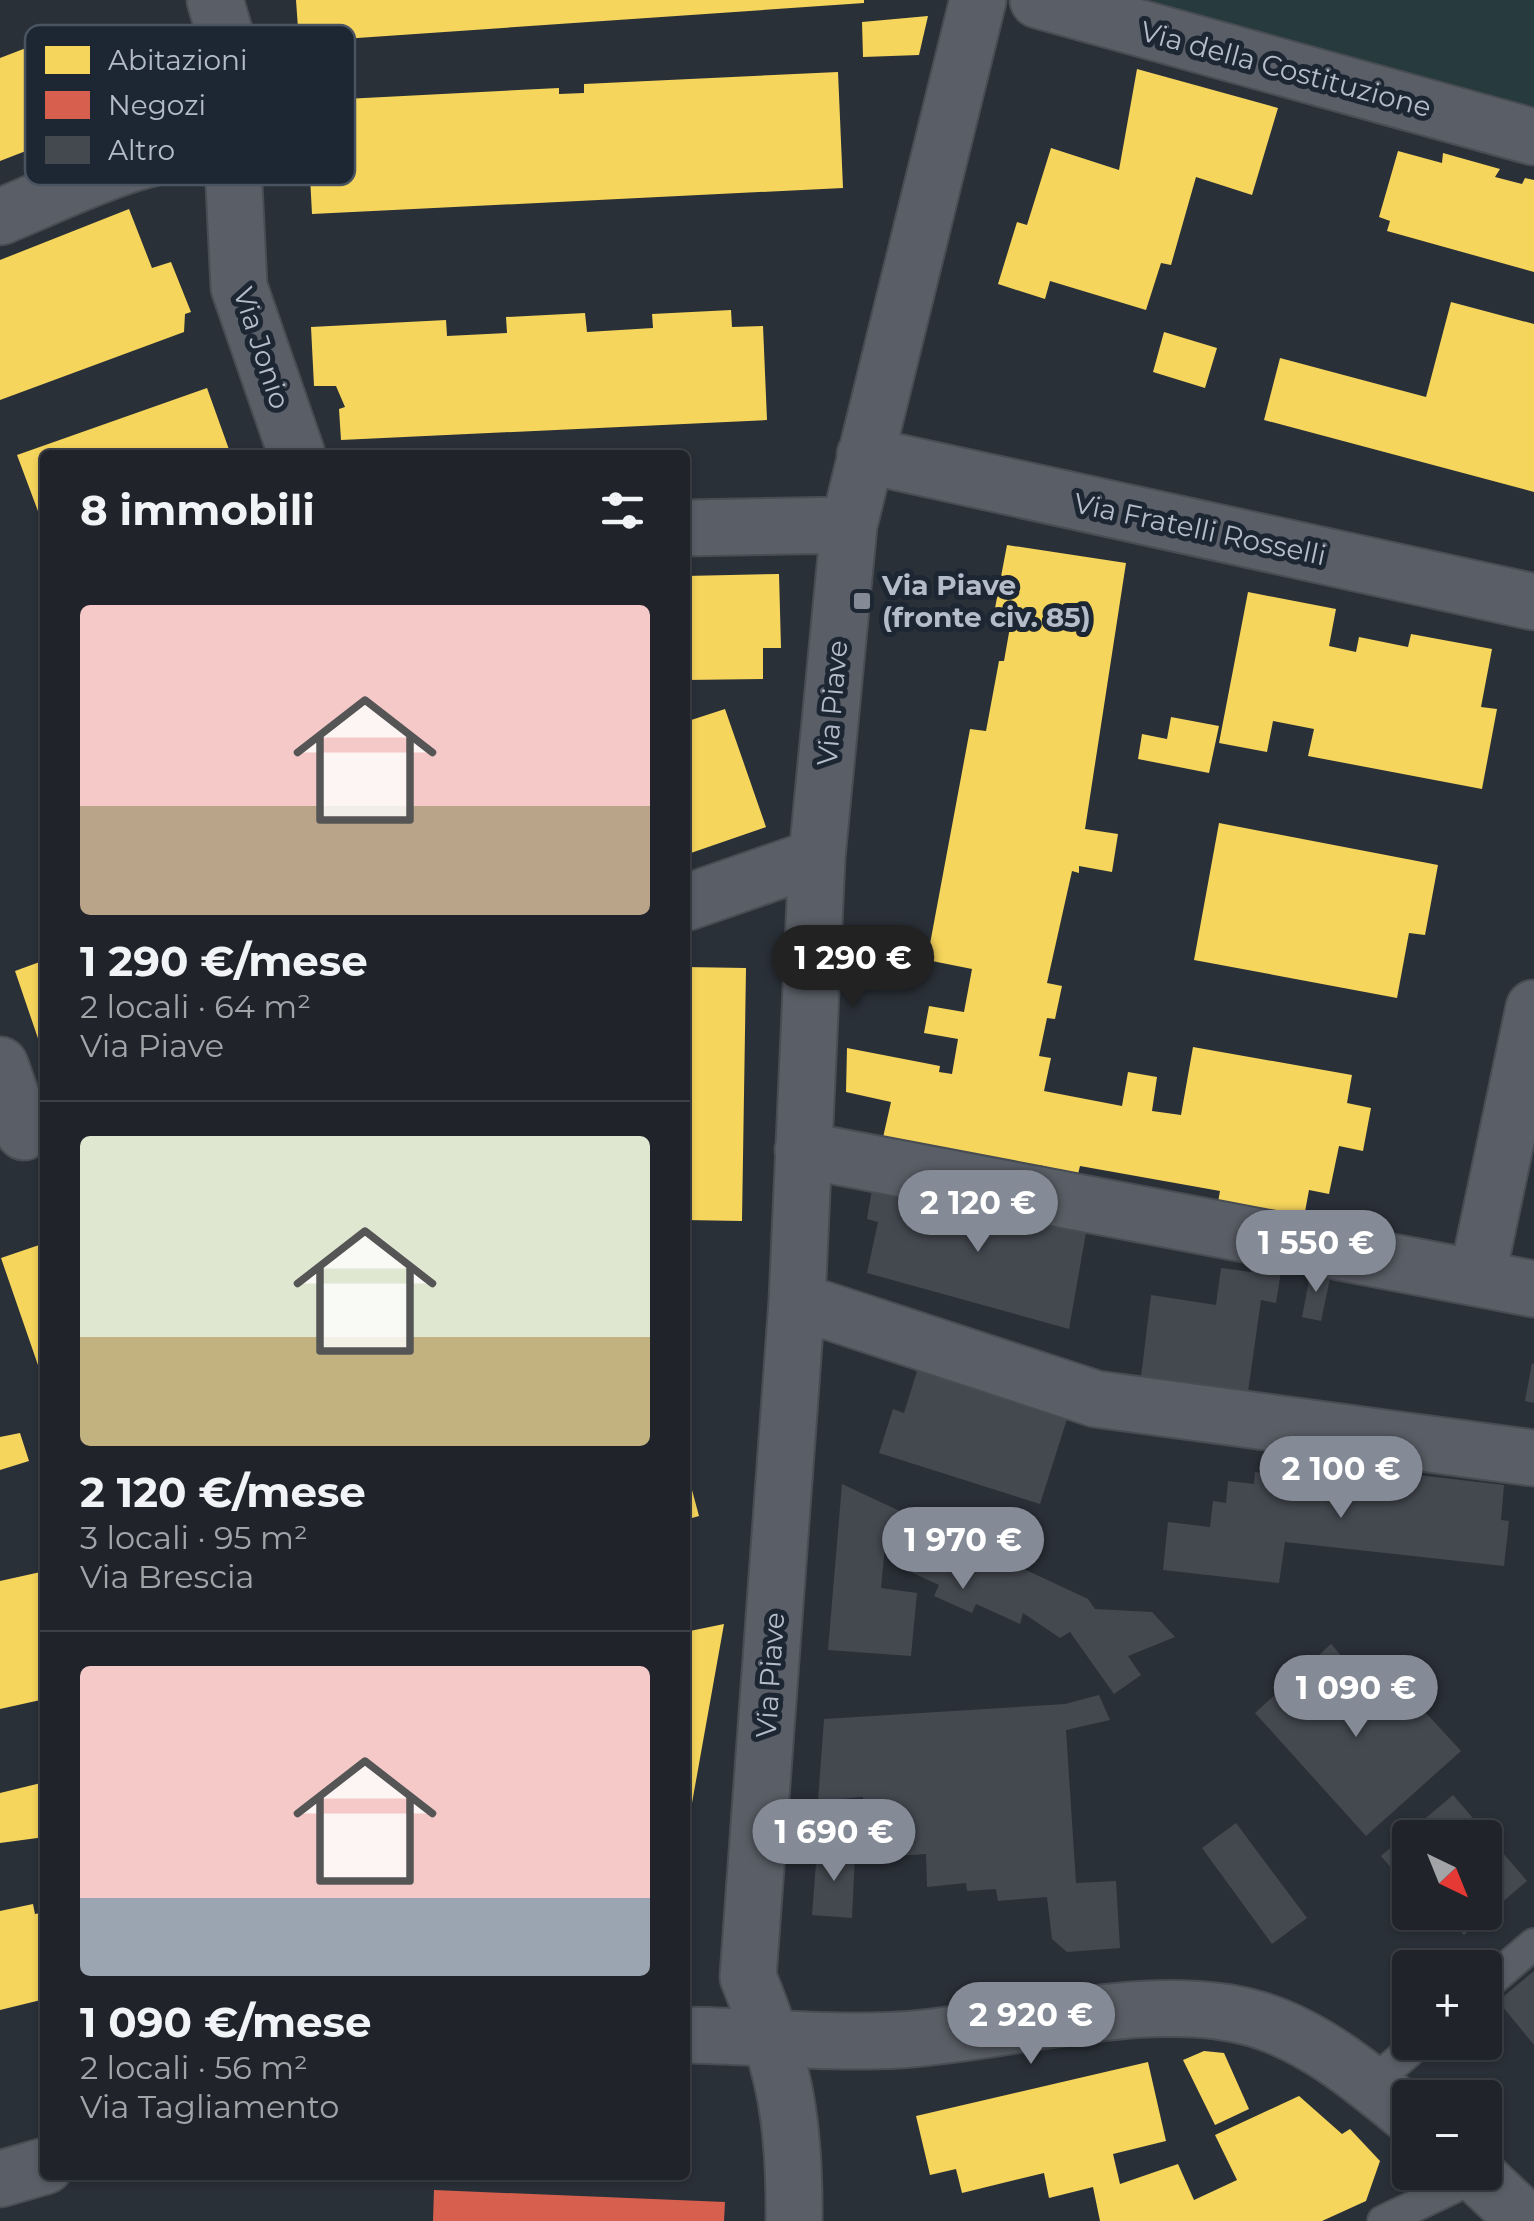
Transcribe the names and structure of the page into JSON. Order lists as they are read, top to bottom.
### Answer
{
  "streets": {
    "street": [
      "Via della Costituzione",
      "Via Jonio",
      "Via Fratelli Rosselli",
      "Via Piave"
    ]
  },
  "crossings": [
    ["Via Fratelli Rosselli", "Via Piave"]
  ],
  "places": {
    "transit": ["Via Piave (fronte civ. 85)"]
  },
  "legend": ["Abitazioni", "Negozi", "Altro"],
  "north": "bottom right",
  "page": {
    "heading": "8 immobili",
    "list": [
      {
        "name": "1 290 €/mese",
        "note": "2 locali · 64 m² · Via Piave"
      },
      {
        "name": "2 120 €/mese",
        "note": "3 locali · 95 m² · Via Brescia"
      },
      {
        "name": "1 090 €/mese",
        "note": "2 locali · 56 m² · Via Tagliamento"
      }
    ],
    "price": [
      "1 290 €",
      "2 120 €",
      "1 550 €",
      "2 100 €",
      "1 970 €",
      "1 090 €",
      "1 690 €",
      "2 920 €"
    ],
    "map_buttons": ["+", "−"]
  }
}
